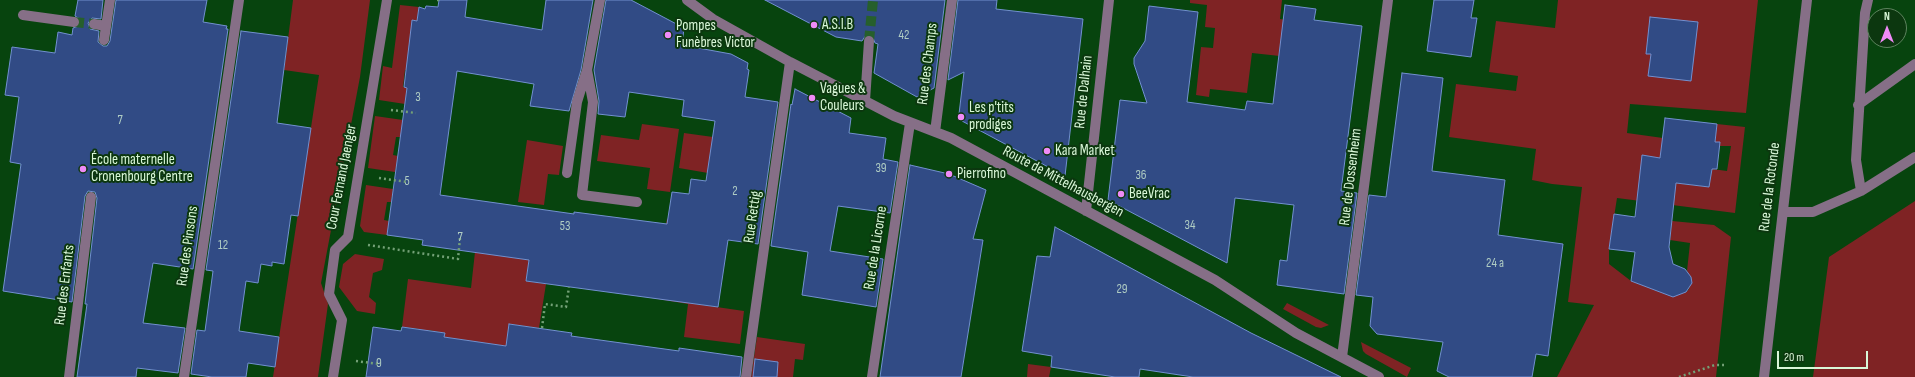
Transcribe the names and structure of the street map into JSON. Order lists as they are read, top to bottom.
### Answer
{
  "streets": {
    "street": [
      "Rue des Champs",
      "Rue de Dalhain",
      "Cour Fernand Jaenger",
      "Rue de Dossenheim",
      "Route de Mittelhausbergen",
      "Rue de la Rotonde",
      "Rue Rettig",
      "Rue des Pinsons",
      "Rue de la Licorne",
      "Rue des Enfants"
    ]
  },
  "crossings": [
    ["Rue des Champs", "Route de Mittelhausbergen"],
    ["Rue de Dalhain", "Route de Mittelhausbergen"],
    ["Rue de Dossenheim", "Route de Mittelhausbergen"],
    ["Route de Mittelhausbergen", "Rue Rettig"],
    ["Route de Mittelhausbergen", "Rue de la Licorne"]
  ],
  "places": [
    "A.S.I.B",
    "Pompes Funèbres Victor",
    "Vagues & Couleurs",
    "Les p'tits prodiges",
    "Kara Market",
    "École maternelle Cronenbourg Centre",
    "Pierrofino",
    "BeeVrac"
  ],
  "house_numbers": [
    "42",
    "3",
    "7",
    "39",
    "36",
    "5",
    "2",
    "34",
    "53",
    "7",
    "12",
    "24 a",
    "29",
    "9"
  ],
  "scale_bar": "20 m",
  "north": "top"
}
